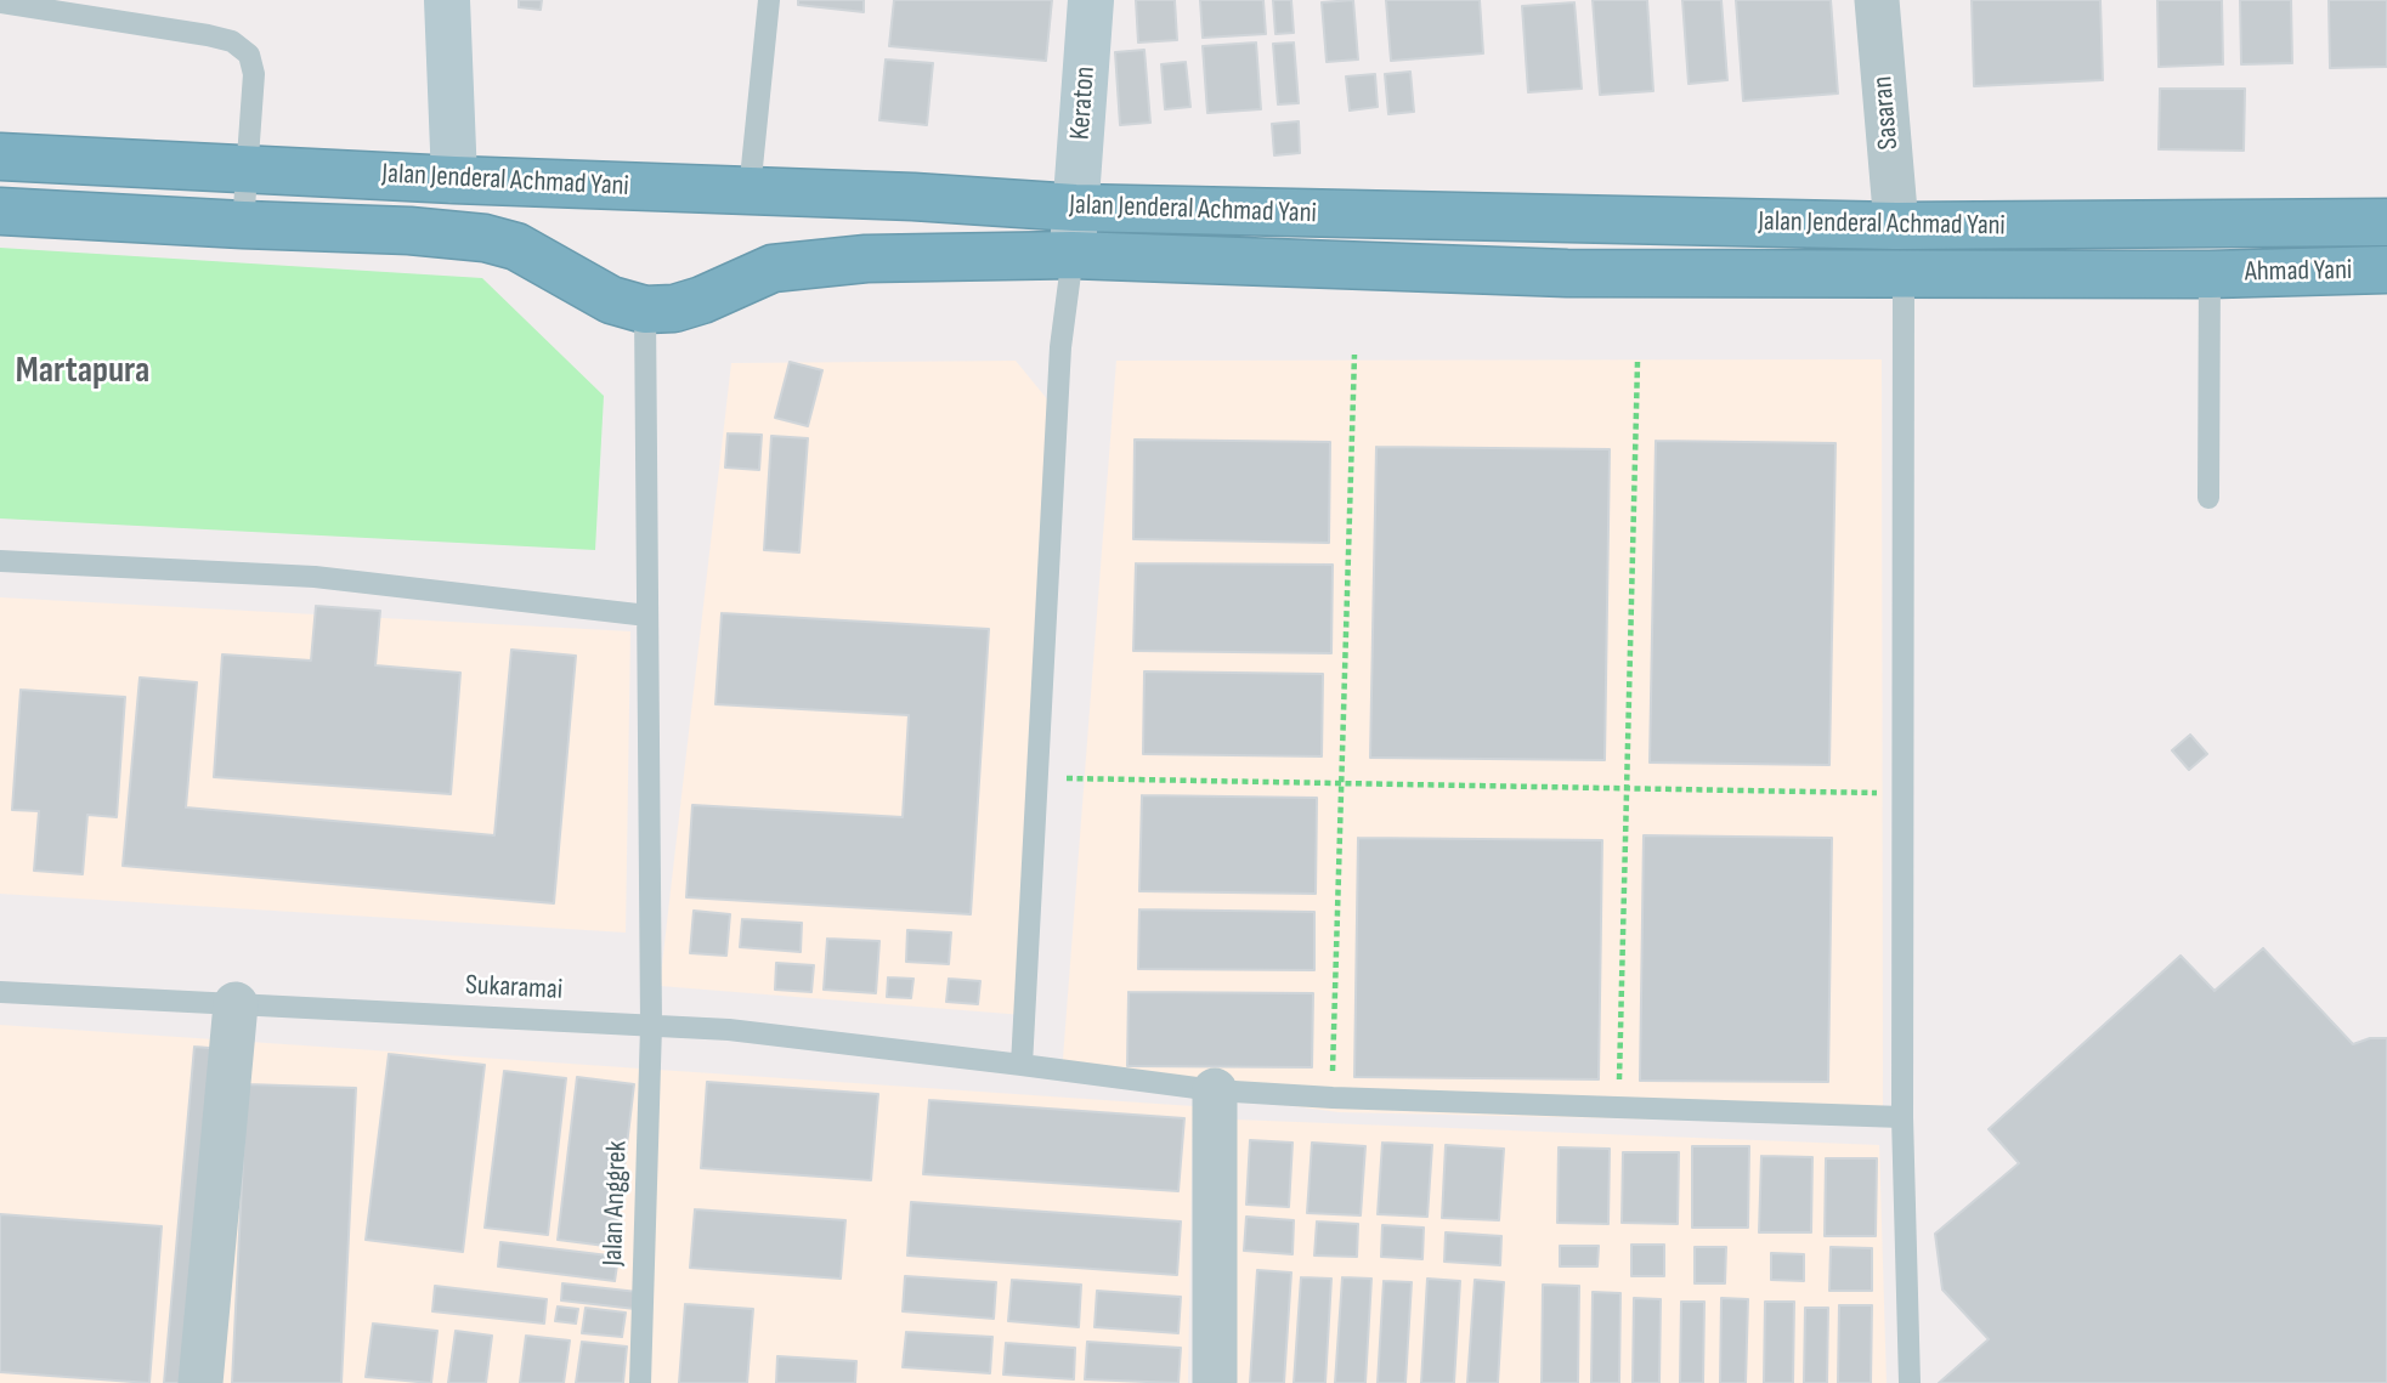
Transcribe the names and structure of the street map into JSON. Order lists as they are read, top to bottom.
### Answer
{
  "streets": {
    "highway": ["Jalan Jenderal Achmad Yani", "Ahmad Yani"],
    "street": ["Keraton", "Sasaran"],
    "lane": ["Sukaramai", "Jalan Anggrek"]
  },
  "crossings": [
    ["Keraton", "Jalan Jenderal Achmad Yani"],
    ["Sasaran", "Jalan Jenderal Achmad Yani"],
    ["Jalan Jenderal Achmad Yani", "Ahmad Yani"],
    ["Jalan Jenderal Achmad Yani", "Jalan Anggrek"],
    ["Sukaramai", "Jalan Anggrek"]
  ],
  "districts": ["Martapura"]
}
